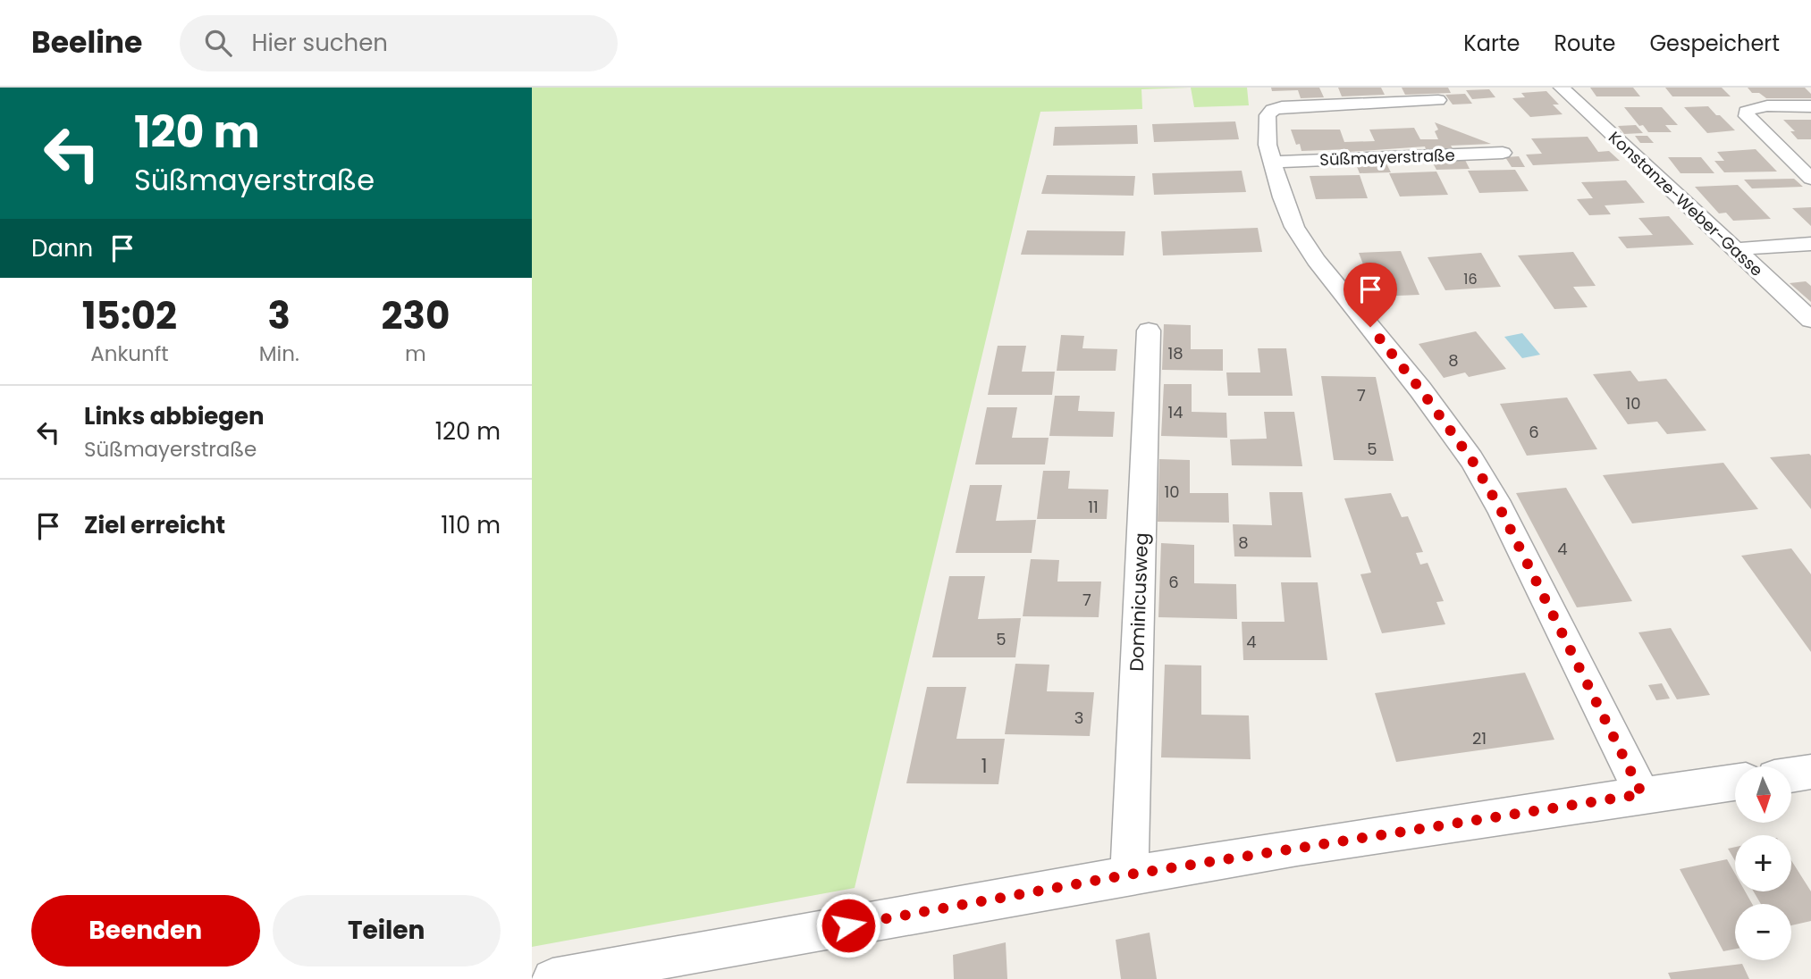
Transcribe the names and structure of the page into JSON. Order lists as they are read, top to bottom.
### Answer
{
  "streets": {
    "street": ["Süßmayerstraße", "Konstanze-Weber-Gasse", "Dominicusweg"]
  },
  "house_numbers": [
    "16",
    "18",
    "8",
    "7",
    "10",
    "14",
    "6",
    "5",
    "10",
    "11",
    "8",
    "4",
    "6",
    "7",
    "5",
    "4",
    "3",
    "21",
    "1"
  ],
  "north": "bottom",
  "page": {
    "header": "Beeline",
    "search": "Hier suchen",
    "nav": ["Karte", "Route", "Gespeichert"],
    "turn": ["120 m", "Süßmayerstraße"],
    "then": "Dann",
    "eta": [
      "15:02",
      "Ankunft",
      "3",
      "Min.",
      "230",
      "m"
    ],
    "list": [
      {
        "name": "Links abbiegen",
        "note": "Süßmayerstraße",
        "value": "120 m"
      },
      {
        "name": "Ziel erreicht",
        "value": "110 m"
      }
    ],
    "map_buttons": ["+", "−"],
    "buttons": ["Beenden", "Teilen"]
  }
}
